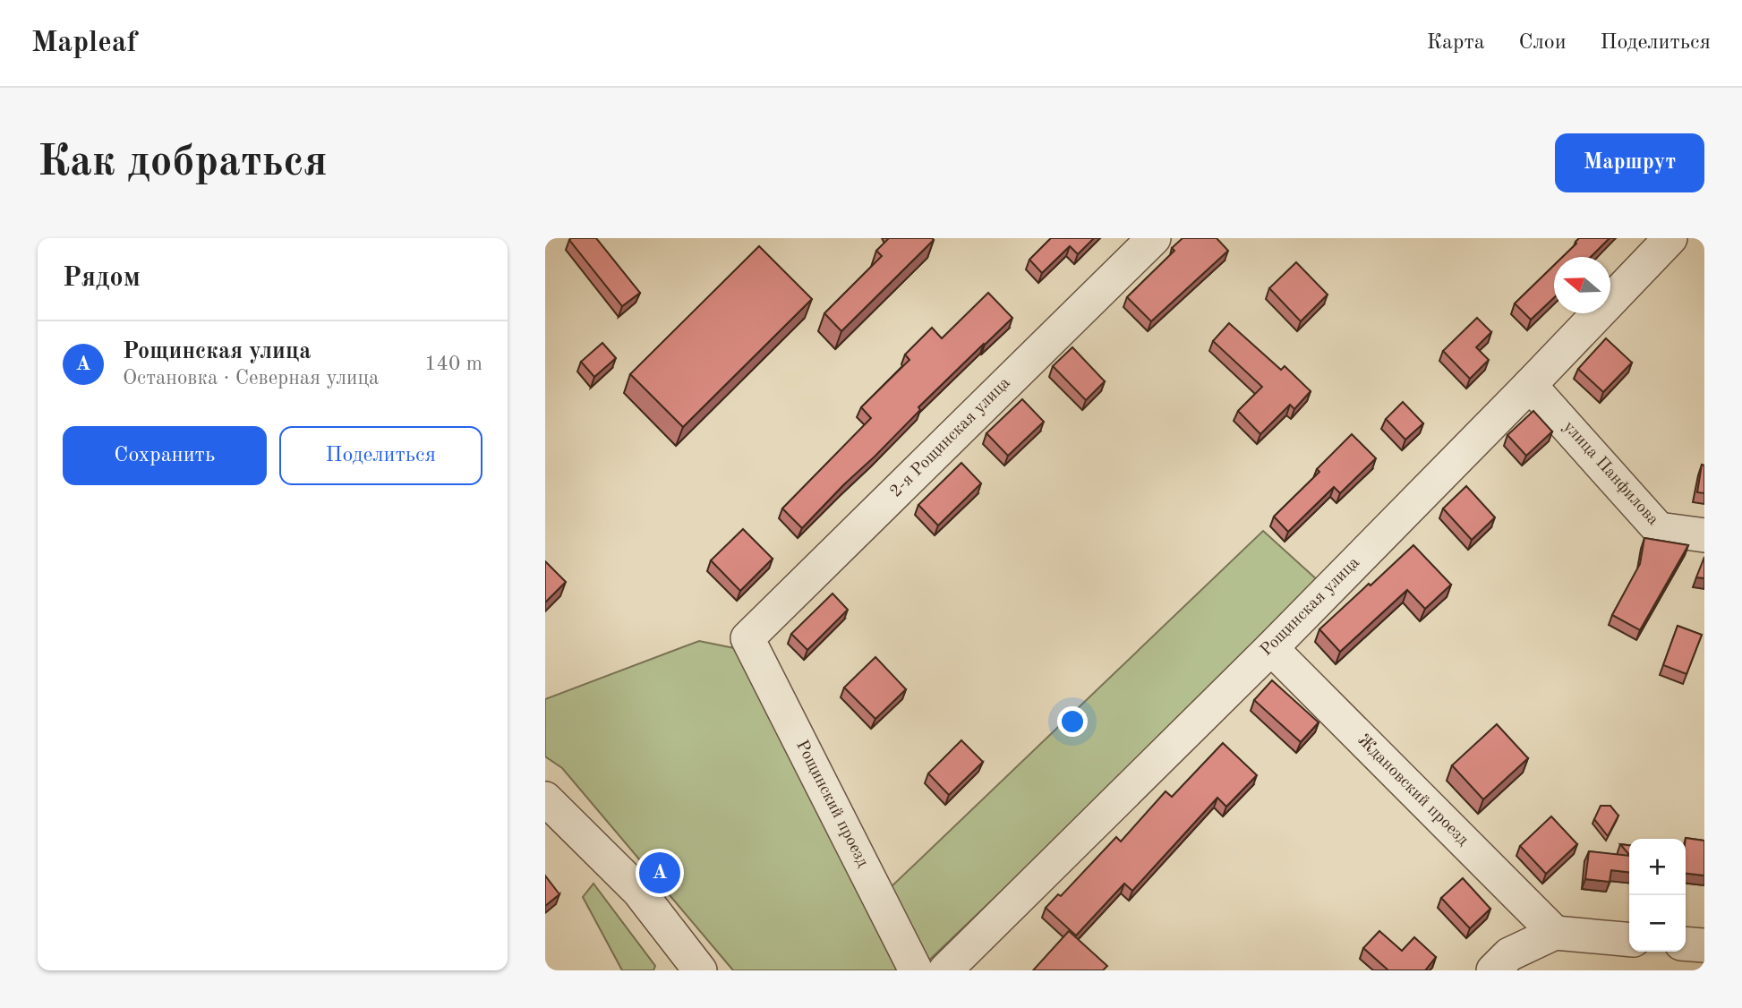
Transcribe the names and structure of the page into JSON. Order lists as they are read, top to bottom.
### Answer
{
  "streets": {
    "street": [
      "2-я Рощинская улица",
      "улица Панфилова",
      "Рощинская улица",
      "Ждановский проезд",
      "Рощинский проезд"
    ]
  },
  "crossings": [
    ["2-я Рощинская улица", "Рощинский проезд"],
    ["улица Панфилова", "Рощинская улица"],
    ["Рощинская улица", "Ждановский проезд"]
  ],
  "north": "left",
  "page": {
    "header": "Mapleaf",
    "nav": ["Карта", "Слои", "Поделиться"],
    "buttons": [
      "Маршрут",
      ["Сохранить", "Поделиться"]
    ],
    "title": "Как добраться",
    "heading": "Рядом",
    "list": [
      {
        "mark": "A",
        "name": "Рощинская улица",
        "note": "Остановка · Северная улица",
        "value": "140 m"
      }
    ],
    "map_buttons": ["+", "−"],
    "pins": "A"
  }
}
